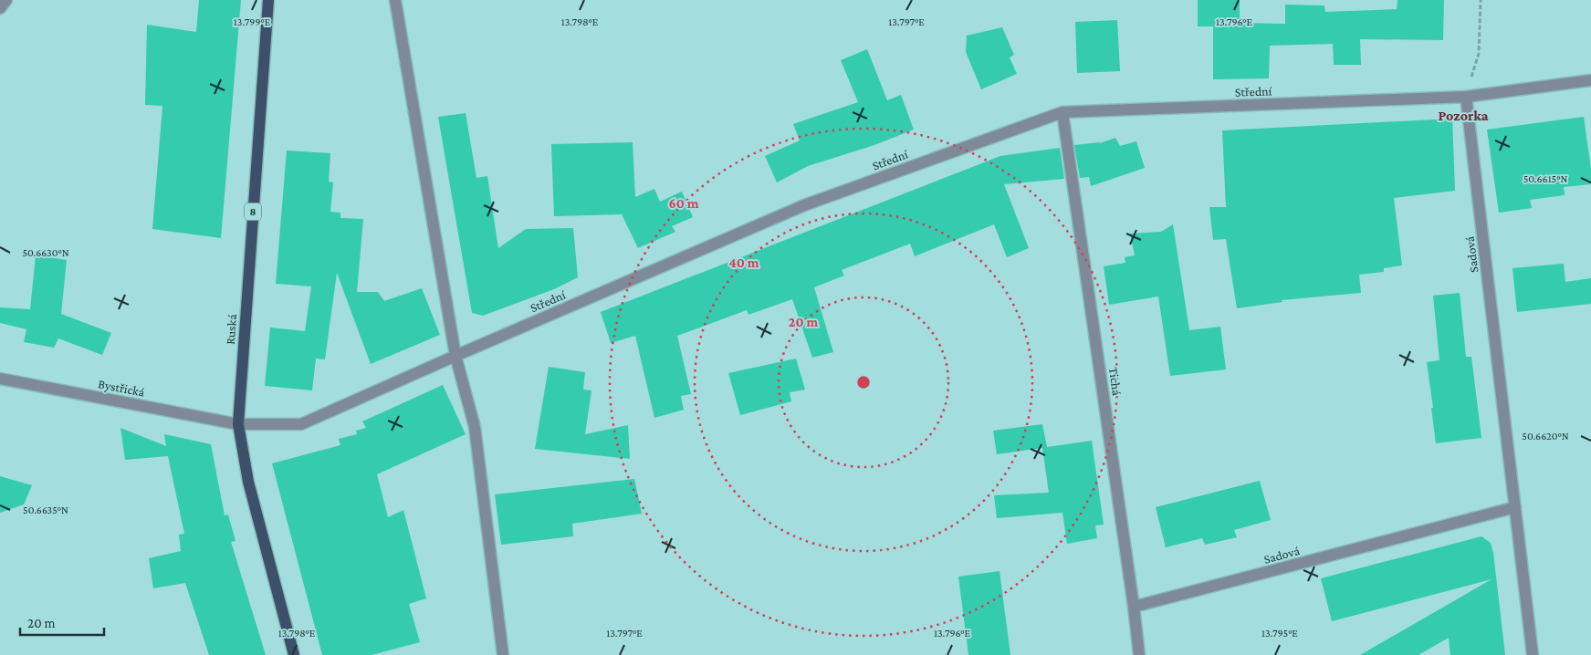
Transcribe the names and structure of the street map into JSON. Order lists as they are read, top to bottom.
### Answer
{
  "streets": {
    "main road": ["8", "Ruská"],
    "street": [
      "Střední",
      "Sadová",
      "Tichá",
      "Bystřická"
    ]
  },
  "crossings": [
    ["Střední", "Sadová"],
    ["Střední", "Ruská"],
    ["Střední", "Tichá"],
    ["Střední", "Bystřická"],
    ["Sadová", "Tichá"],
    ["Ruská", "Bystřická"]
  ],
  "districts": ["Pozorka"],
  "scale_bar": "20 m",
  "coordinates": [
    "13.799°E",
    "13.798°E",
    "13.797°E",
    "13.796°E",
    "50.6615°N",
    "50.6630°N",
    "50.6620°N",
    "50.6635°N",
    "13.795°E"
  ],
  "rings": ["60 m", "40 m", "20 m"]
}
